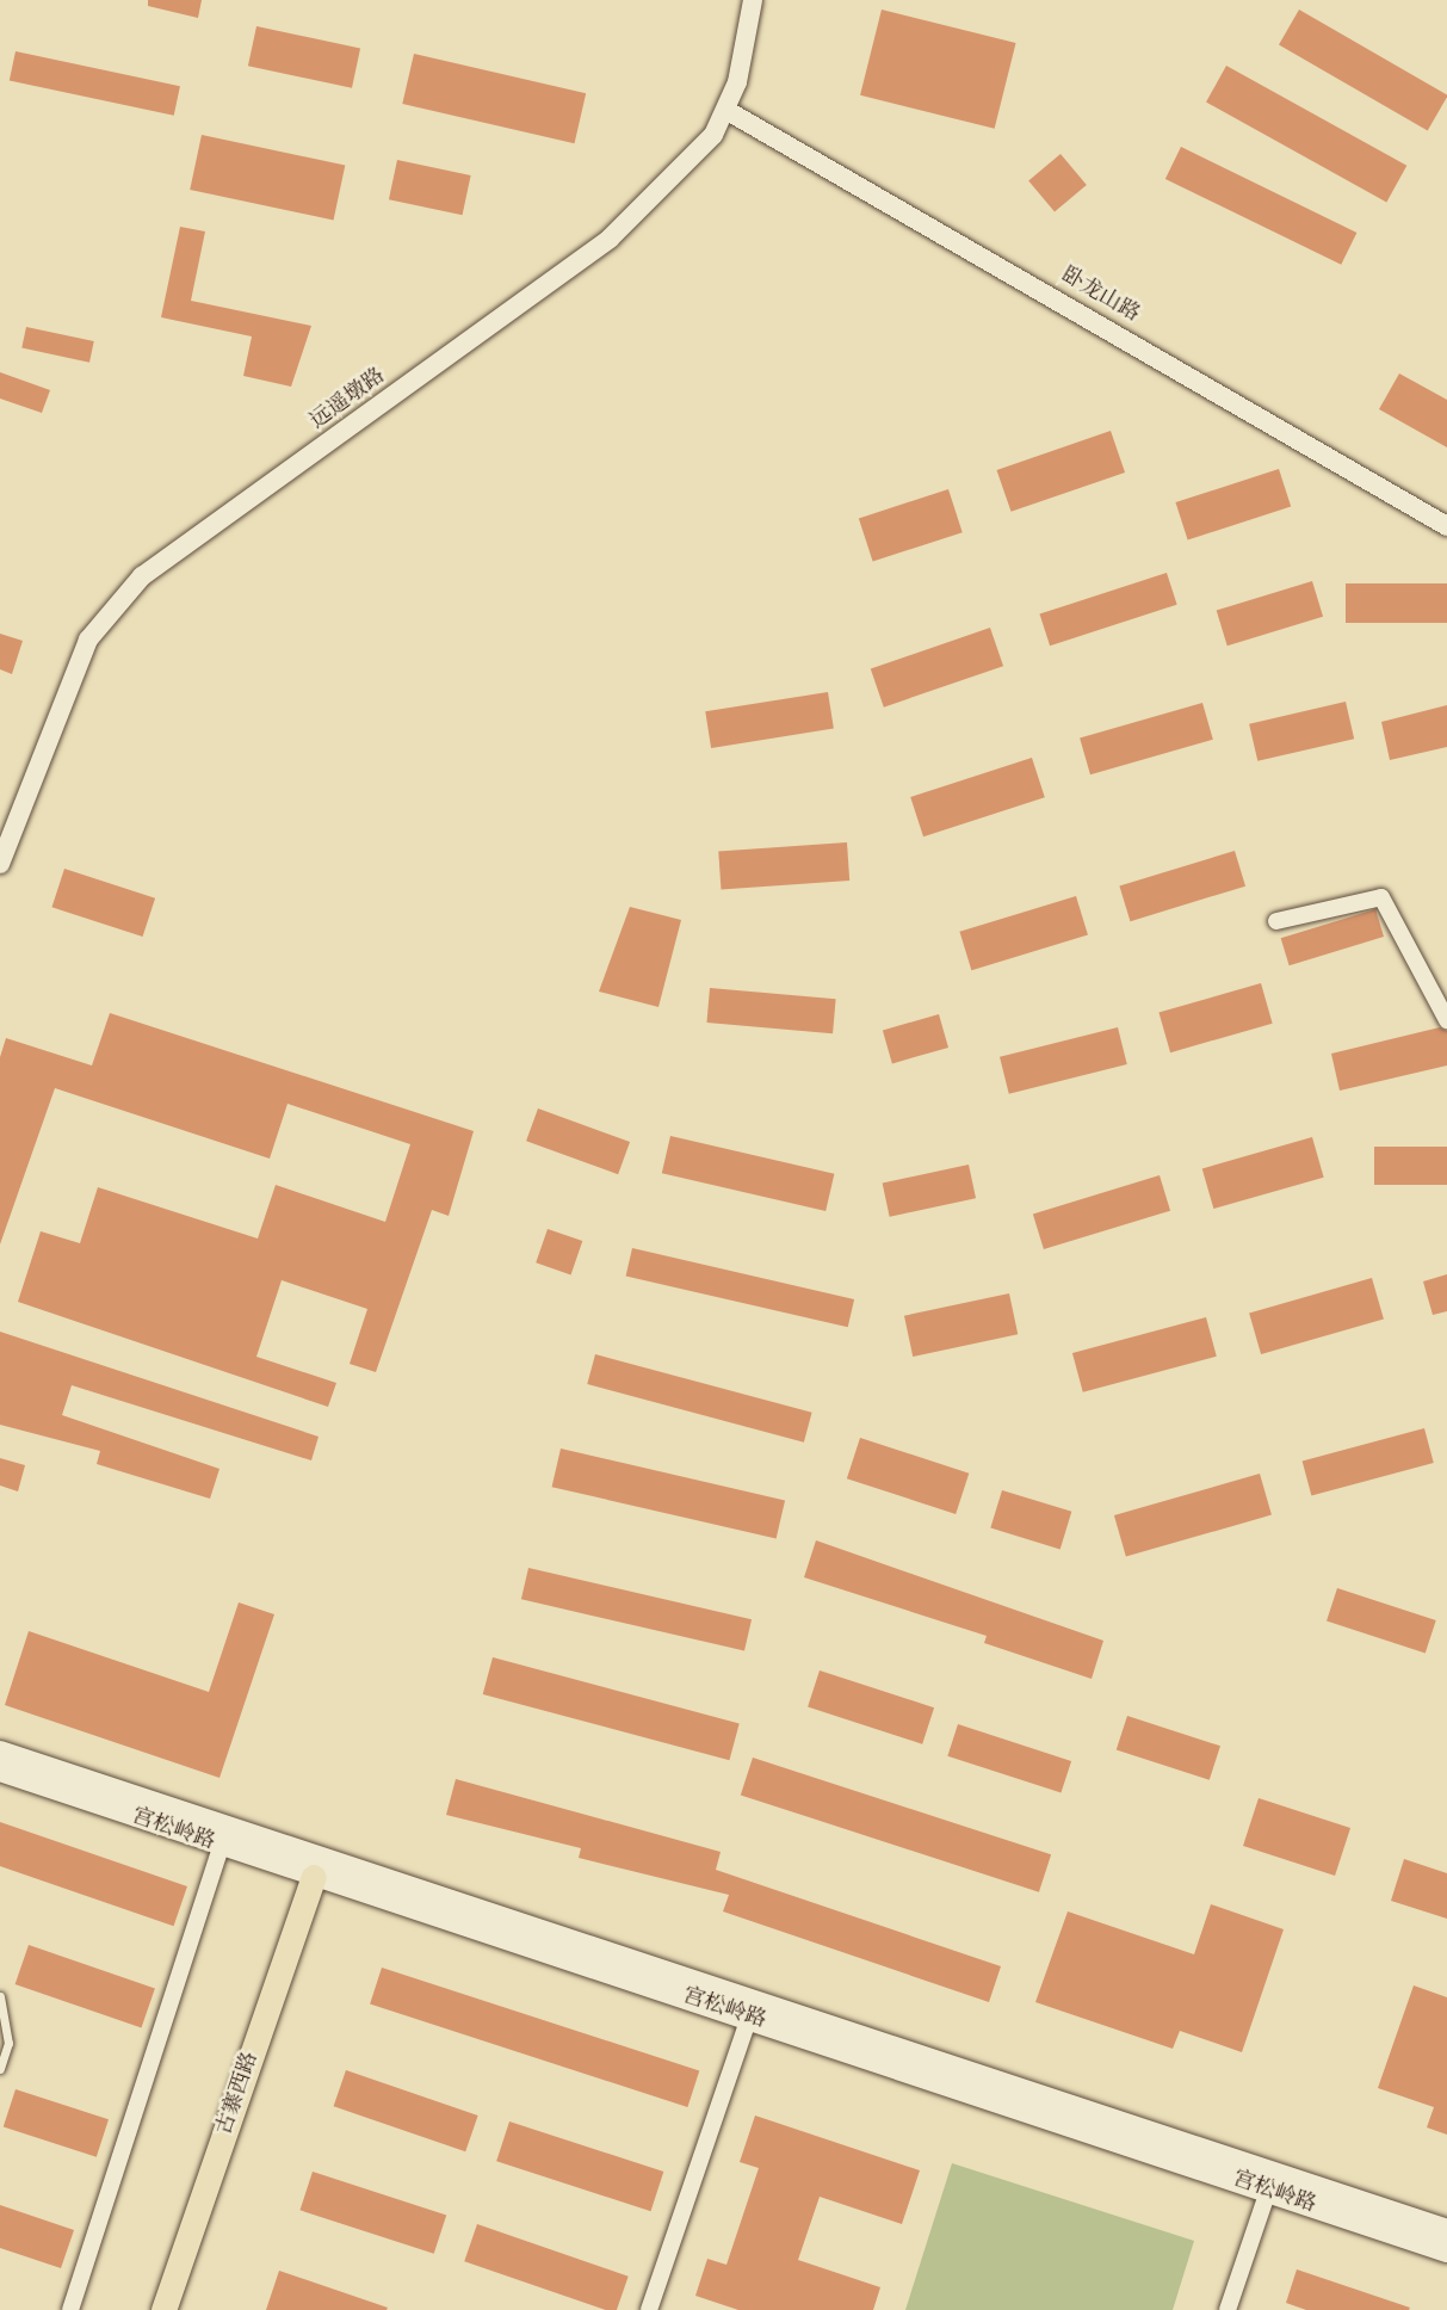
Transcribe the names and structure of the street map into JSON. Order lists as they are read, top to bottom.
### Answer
{
  "streets": {
    "main road": ["宫松岭路", "古寨西路"],
    "street": ["卧龙山路", "远遥墩路"]
  },
  "crossings": [
    ["卧龙山路", "远遥墩路"],
    ["宫松岭路", "古寨西路"]
  ]
}
